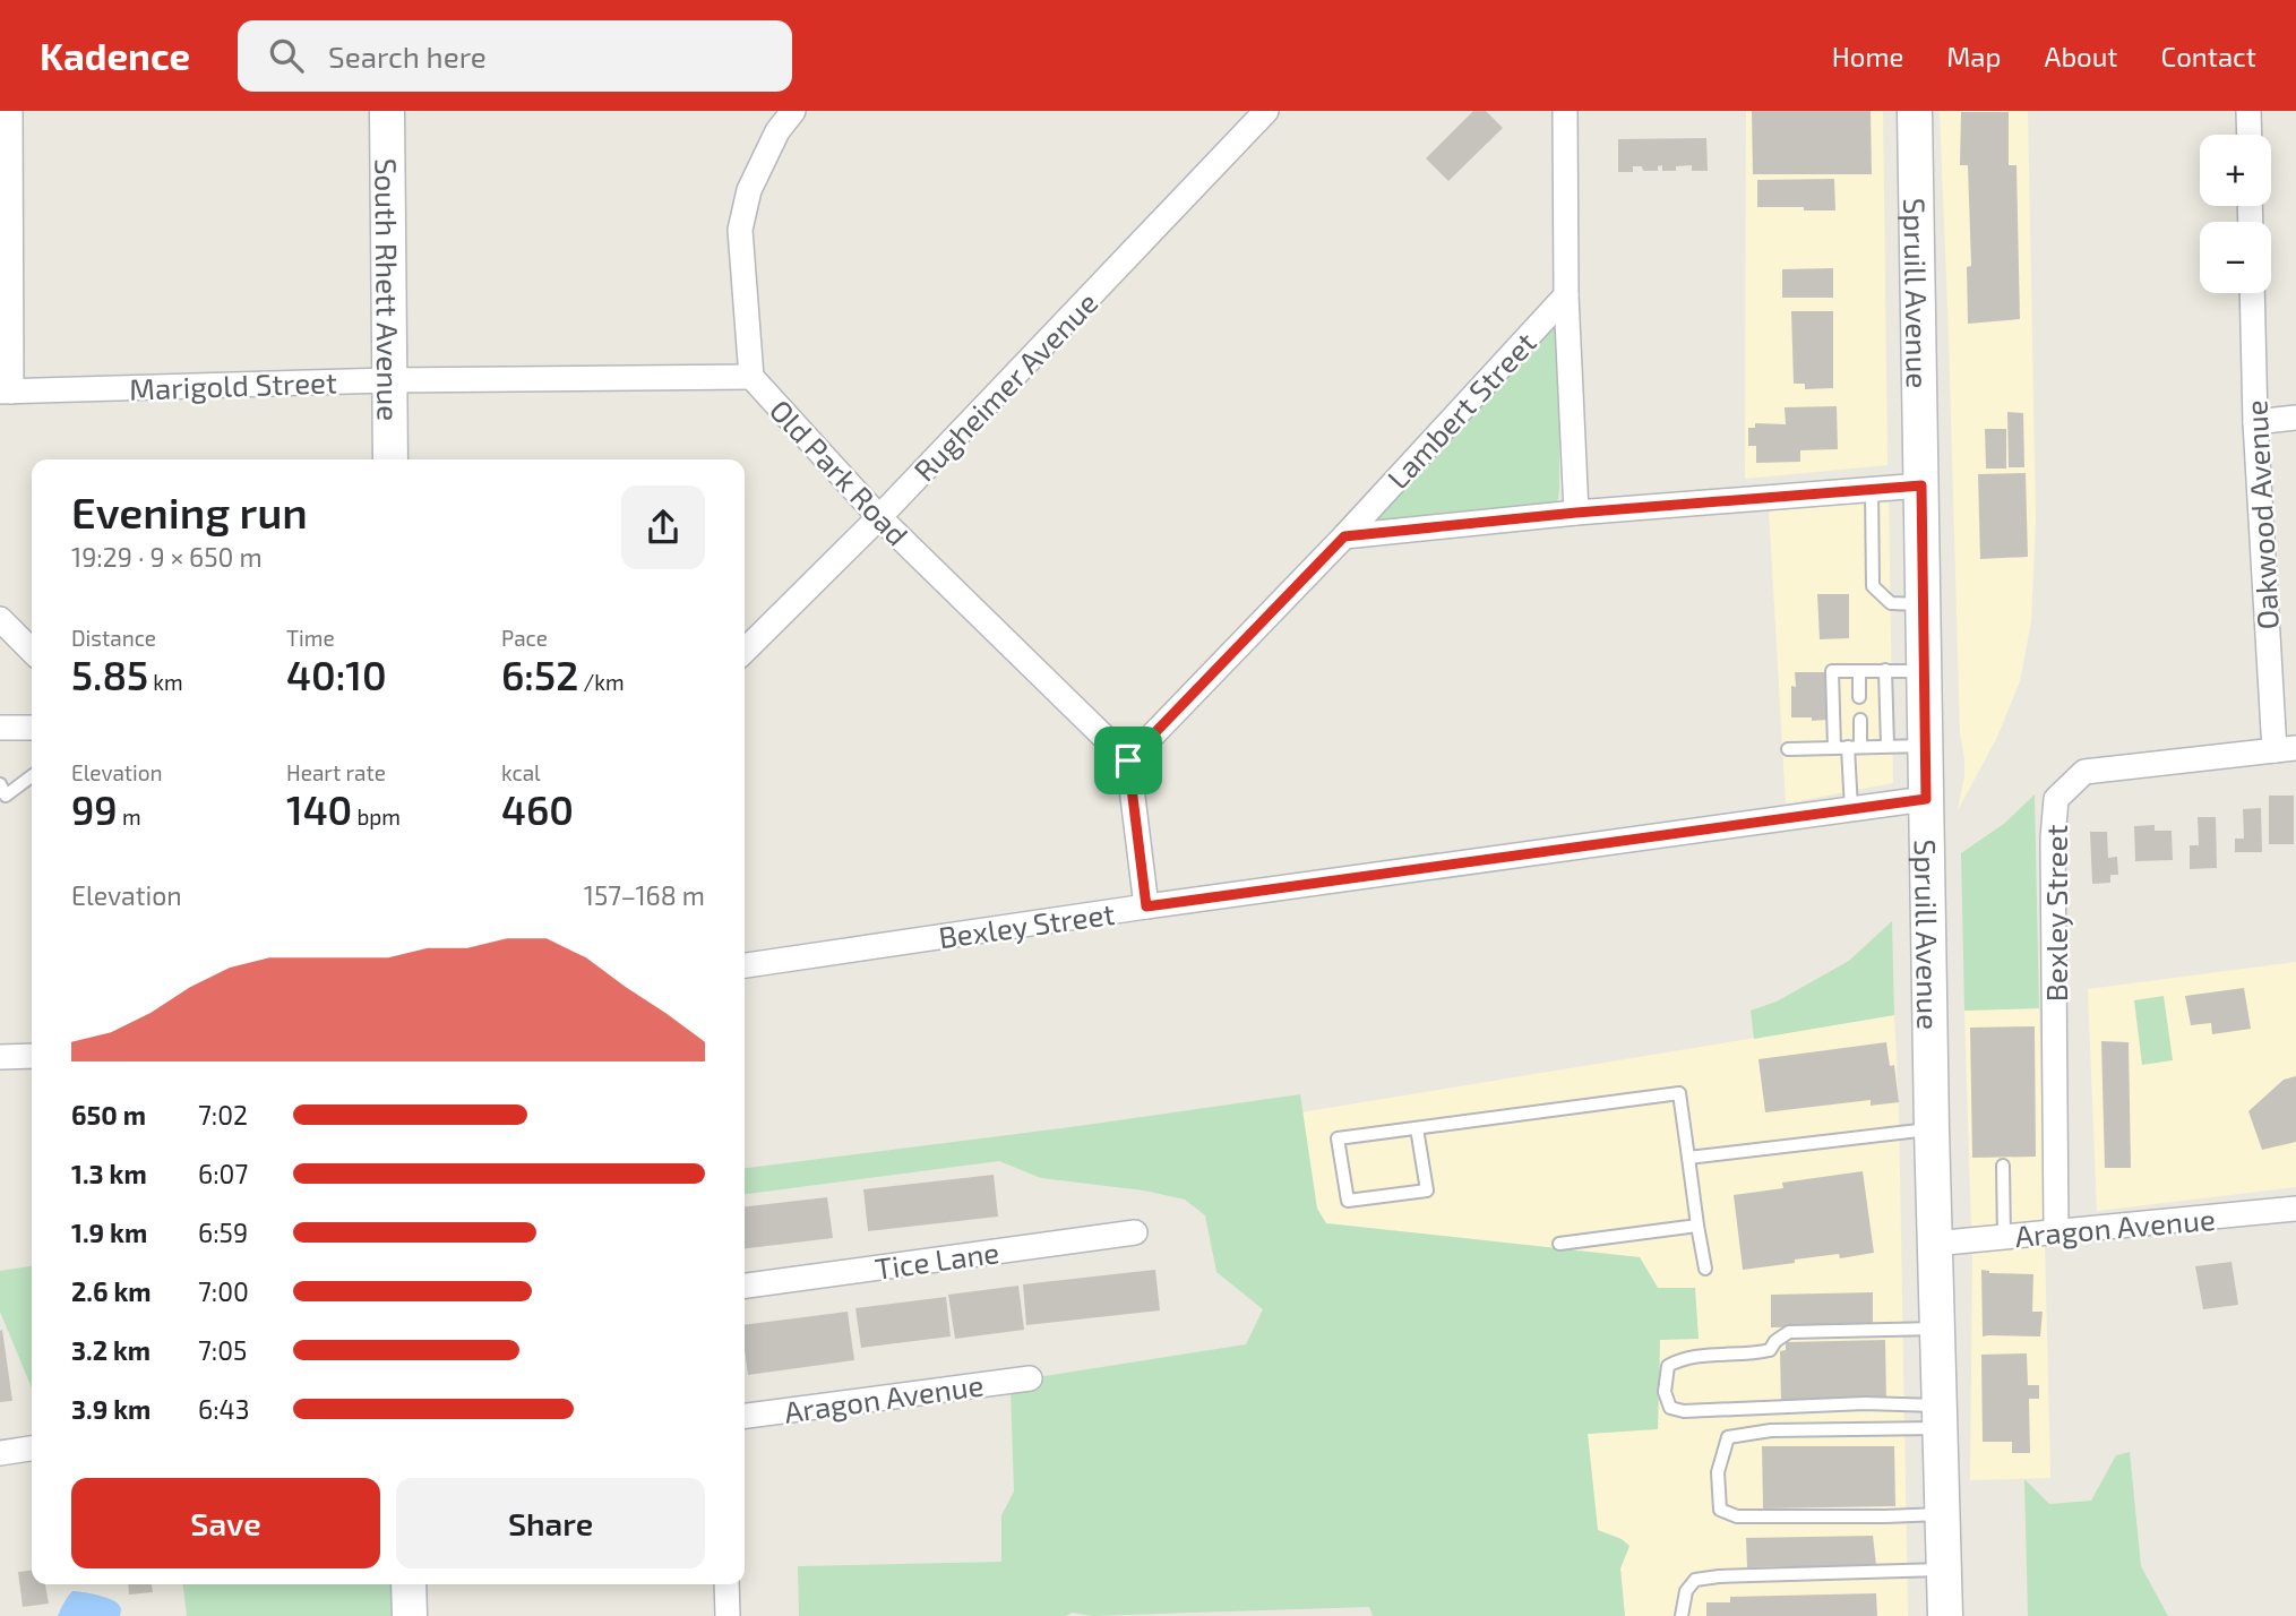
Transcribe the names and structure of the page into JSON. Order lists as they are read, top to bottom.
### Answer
{
  "streets": {
    "street": [
      "South Rhett Avenue",
      "Spruill Avenue",
      "Marigold Street",
      "Rugheimer Avenue",
      "Lambert Street",
      "Old Park Road",
      "Oakwood Avenue",
      "Bexley Street",
      "Aragon Avenue",
      "Tice Lane"
    ]
  },
  "crossings": [
    ["South Rhett Avenue", "Marigold Street"],
    ["Spruill Avenue", "Bexley Street"],
    ["Spruill Avenue", "Aragon Avenue"],
    ["Marigold Street", "Old Park Road"],
    ["Rugheimer Avenue", "Old Park Road"],
    ["Lambert Street", "Old Park Road"],
    ["Oakwood Avenue", "Bexley Street"],
    ["Bexley Street", "Aragon Avenue"]
  ],
  "page": {
    "header": "Kadence",
    "search": "Search here",
    "nav": [
      "Home",
      "Map",
      "About",
      "Contact"
    ],
    "map_buttons": ["+", "−"],
    "heading": ["Evening run", "19:29 · 9 × 650 m"],
    "stats": [
      ["Distance", "5.85 km"],
      ["Time", "40:10"],
      ["Pace", "6:52 /km"],
      ["Elevation", "99 m"],
      ["Heart rate", "140 bpm"],
      ["kcal", "460"]
    ],
    "chart": ["Elevation", "157–168 m"],
    "list": [
      {
        "name": "650 m",
        "note": "7:02"
      },
      {
        "name": "1.3 km",
        "note": "6:07"
      },
      {
        "name": "1.9 km",
        "note": "6:59"
      },
      {
        "name": "2.6 km",
        "note": "7:00"
      },
      {
        "name": "3.2 km",
        "note": "7:05"
      },
      {
        "name": "3.9 km",
        "note": "6:43"
      }
    ],
    "buttons": ["Save", "Share"]
  }
}
